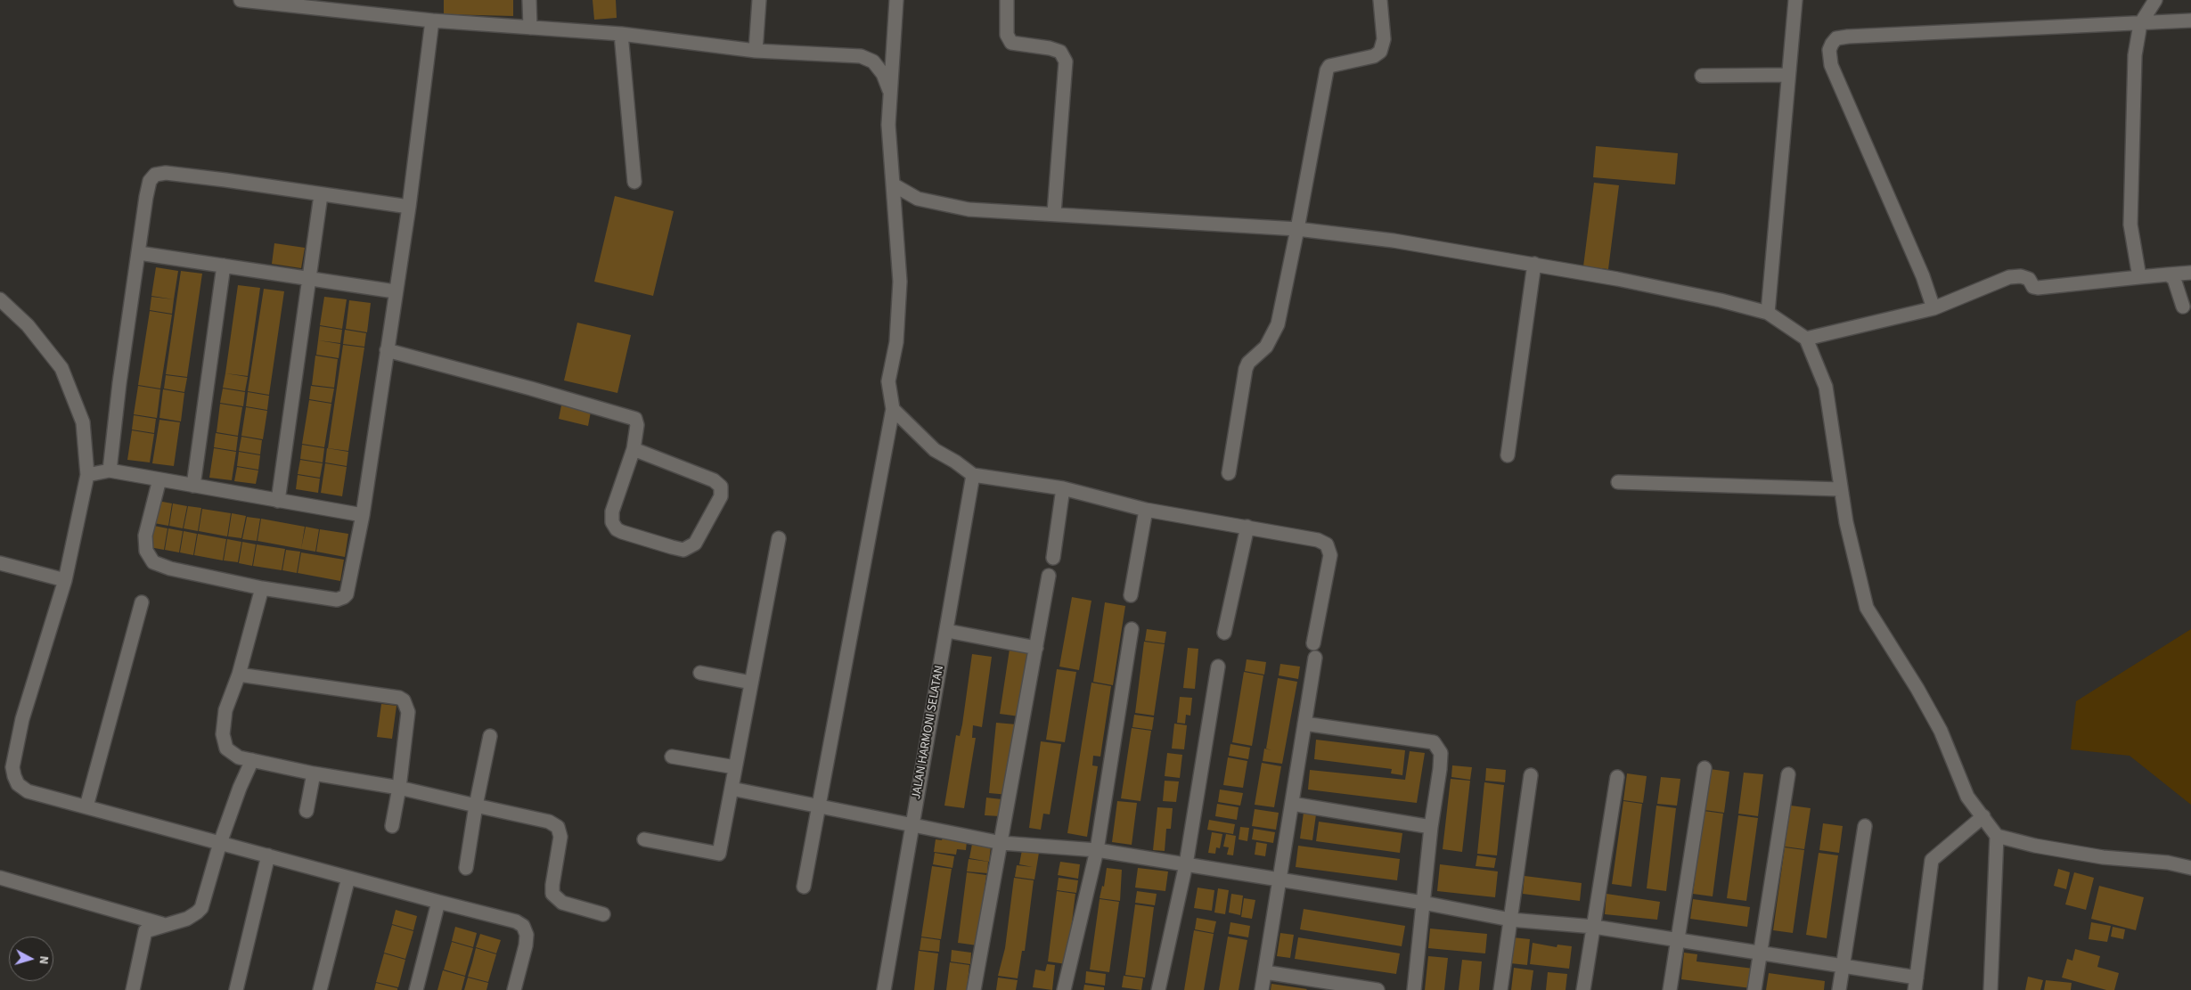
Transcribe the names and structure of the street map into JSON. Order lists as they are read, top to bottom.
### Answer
{
  "streets": {
    "street": ["JALAN HARMONI SELATAN"]
  },
  "north": "right"
}
